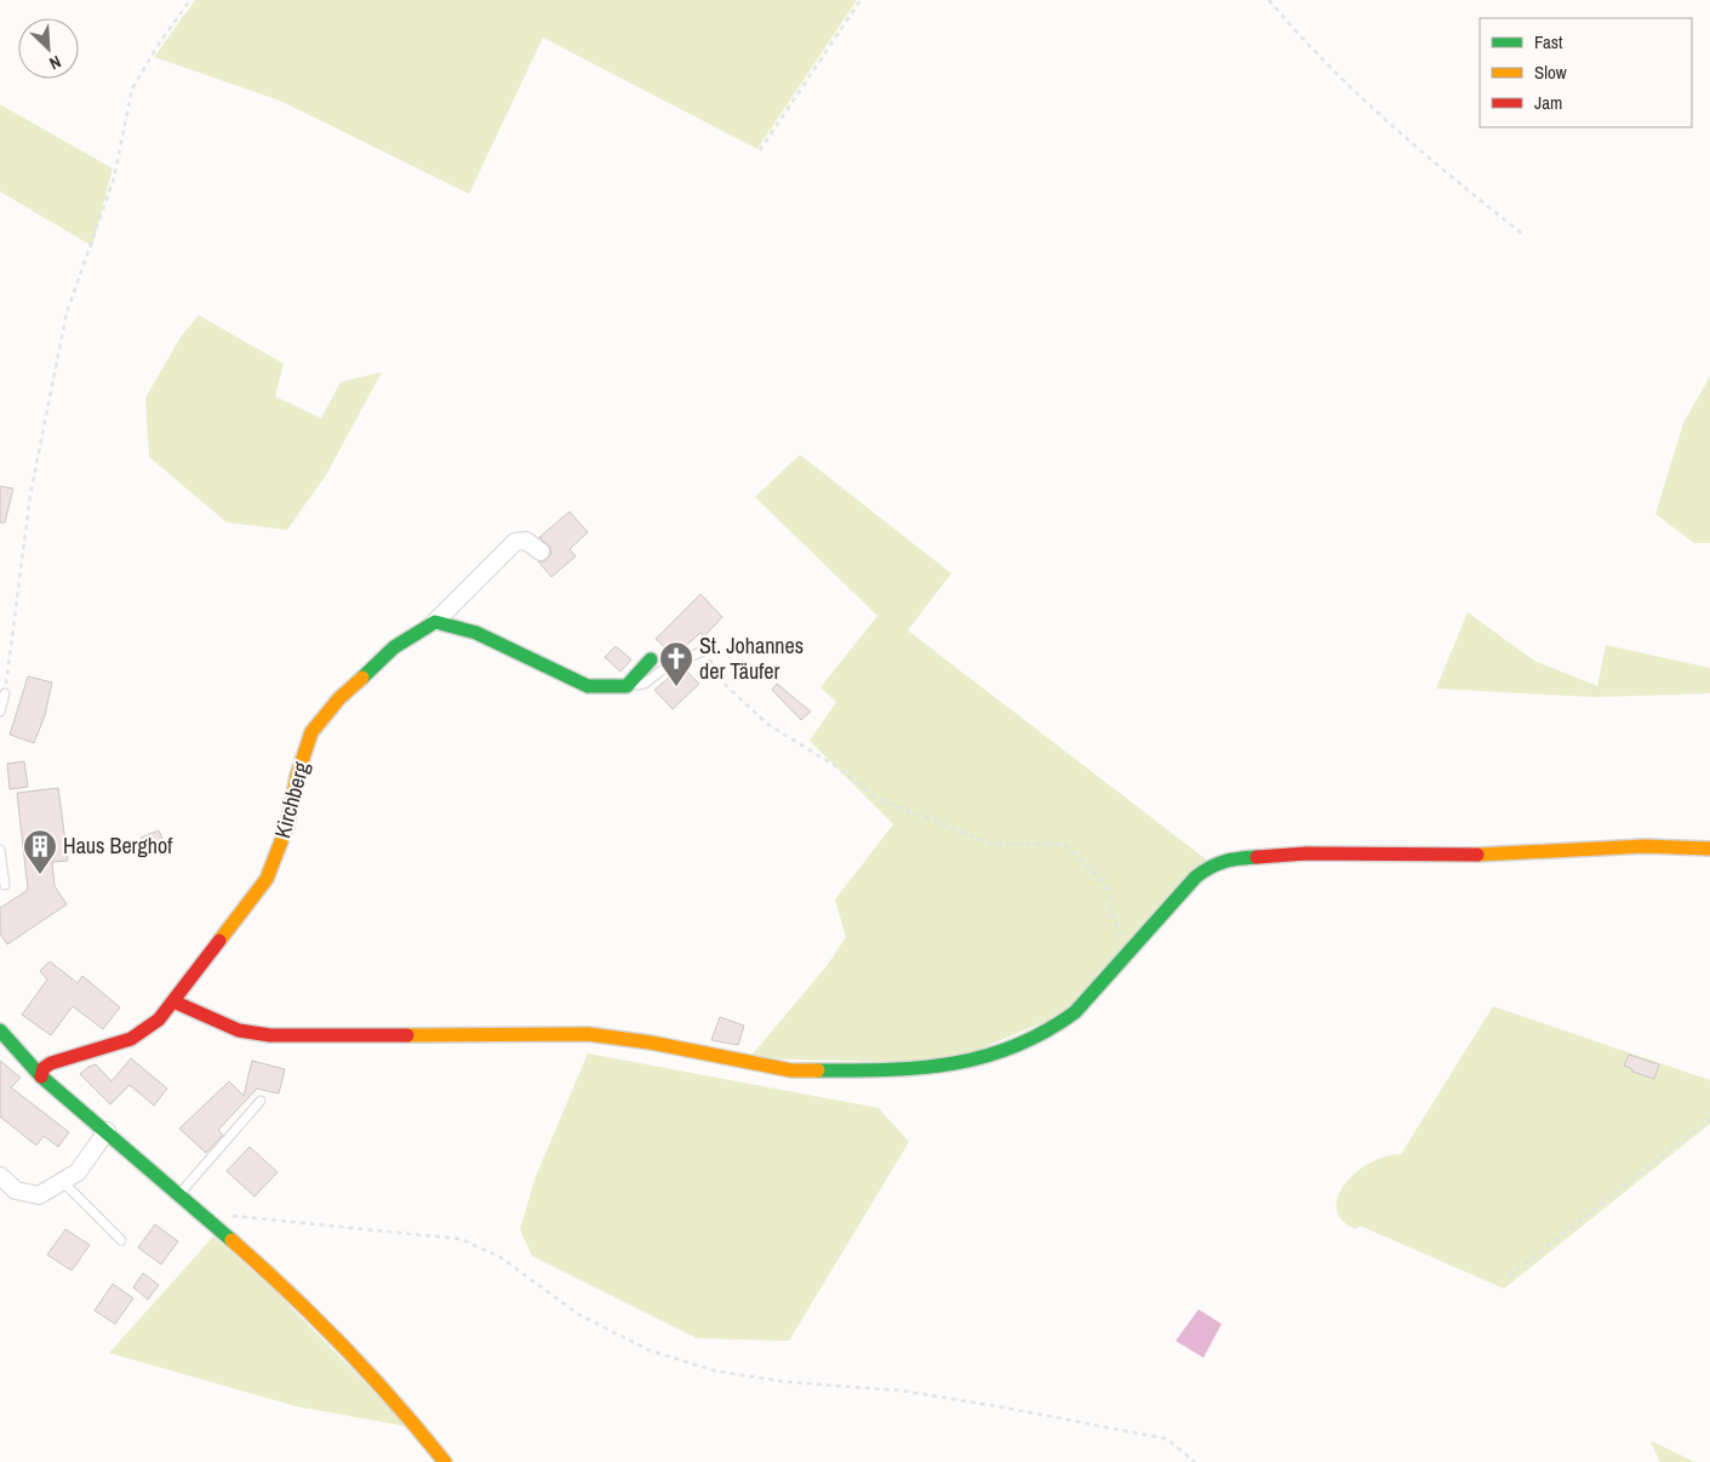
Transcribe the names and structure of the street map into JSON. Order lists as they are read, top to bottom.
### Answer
{
  "streets": {
    "street": ["Kirchberg"]
  },
  "places": {
    "church": ["St. Johannes der Täufer"],
    "building": ["Haus Berghof"]
  },
  "legend": ["Fast", "Slow", "Jam"],
  "north": "bottom right"
}
